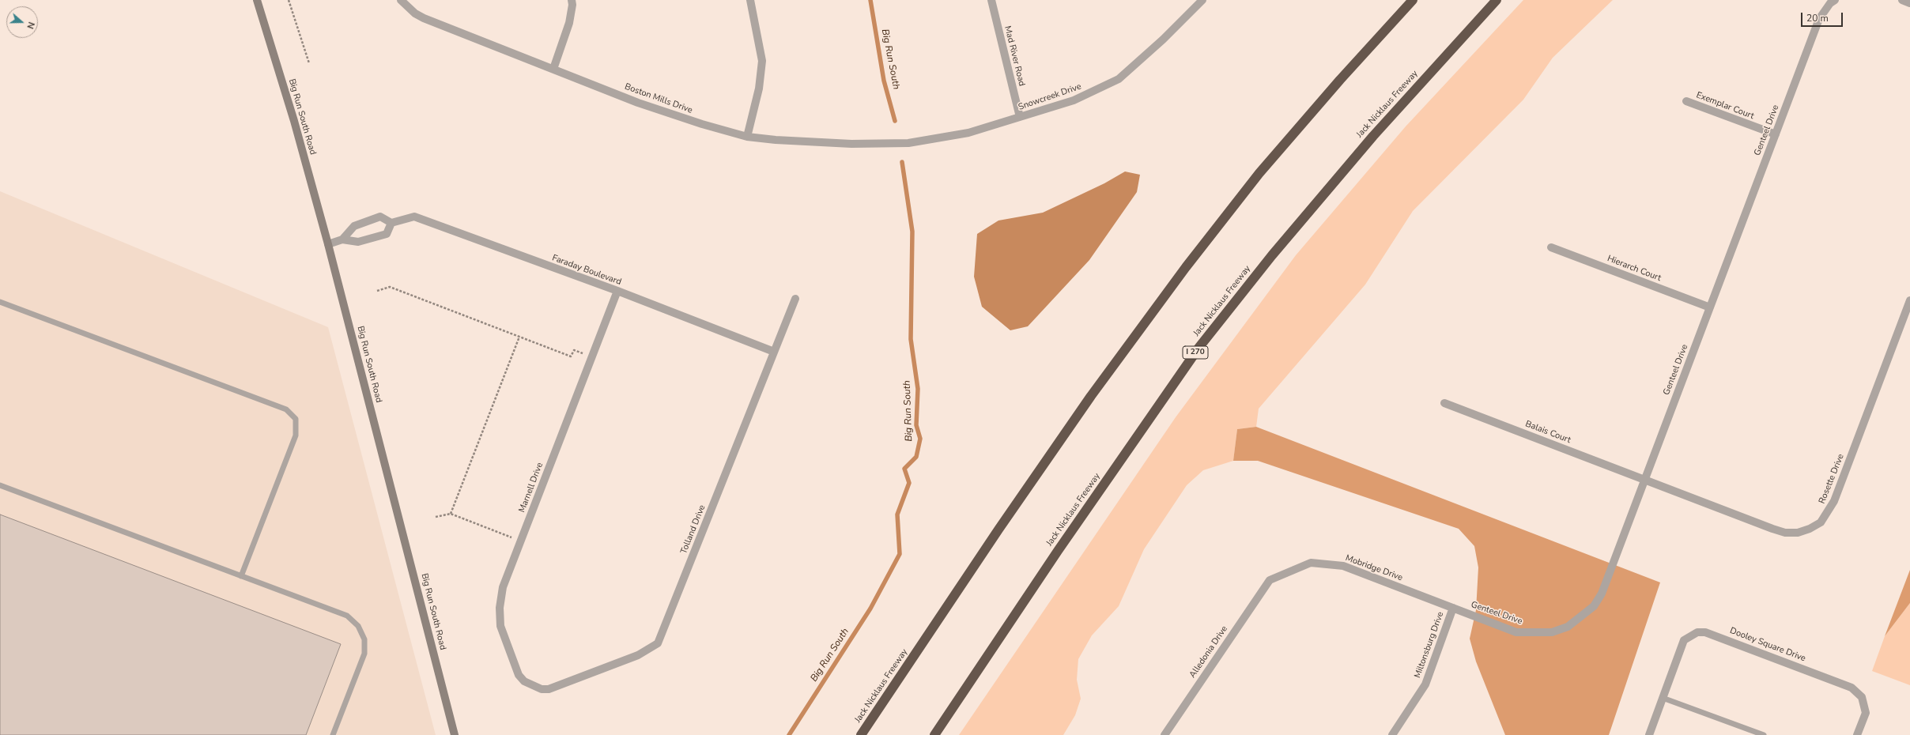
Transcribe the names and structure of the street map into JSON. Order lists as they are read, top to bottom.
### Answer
{
  "streets": {
    "highway": ["Jack Nicklaus Freeway", "I 270"],
    "street": [
      "Mad River Road",
      "Snowcreek Drive",
      "Boston Mills Drive",
      "Exemplar Court",
      "Big Run South Road",
      "Genteel Drive",
      "Hierarch Court",
      "Faraday Boulevard",
      "Balais Court",
      "Rosette Drive",
      "Marnell Drive",
      "Tolland Drive",
      "Mobridge Drive",
      "Miltonsburg Drive",
      "Dooley Square Drive",
      "Alledonia Drive"
    ]
  },
  "crossings": [
    ["Mad River Road", "Snowcreek Drive"],
    ["Snowcreek Drive", "Boston Mills Drive"],
    ["Exemplar Court", "Genteel Drive"],
    ["Genteel Drive", "Hierarch Court"],
    ["Genteel Drive", "Balais Court"],
    ["Genteel Drive", "Rosette Drive"],
    ["Genteel Drive", "Mobridge Drive"],
    ["Genteel Drive", "Miltonsburg Drive"],
    ["Faraday Boulevard", "Marnell Drive"],
    ["Faraday Boulevard", "Tolland Drive"],
    ["Balais Court", "Rosette Drive"],
    ["Marnell Drive", "Tolland Drive"],
    ["Mobridge Drive", "Miltonsburg Drive"],
    ["Mobridge Drive", "Alledonia Drive"]
  ],
  "water": ["Big Run South"],
  "scale_bar": "20 m",
  "north": "right"
}
